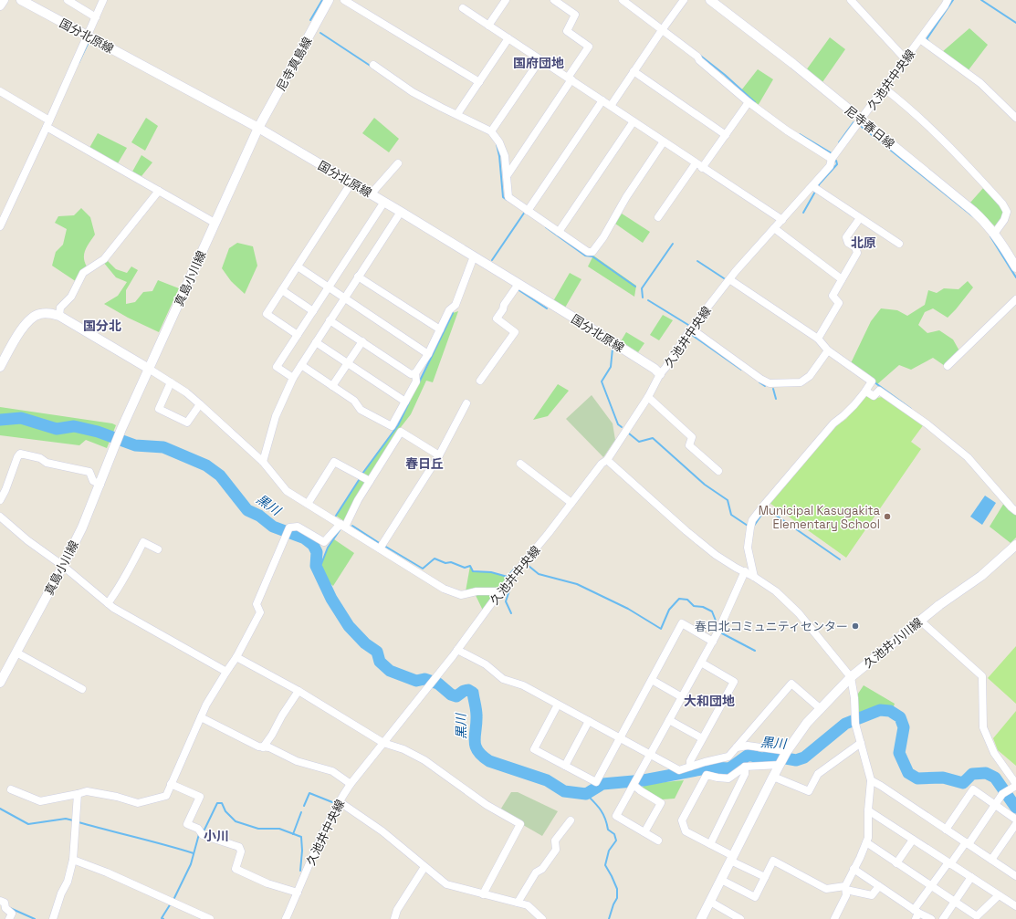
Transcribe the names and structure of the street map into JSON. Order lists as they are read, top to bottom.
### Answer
{
  "streets": {
    "street": [
      "国分北原線",
      "尼寺真島線",
      "久池井中央線",
      "尼寺春日線",
      "真島小川線",
      "久池井小川線"
    ]
  },
  "crossings": [
    ["国分北原線", "尼寺真島線"],
    ["国分北原線", "久池井中央線"],
    ["国分北原線", "真島小川線"],
    ["尼寺真島線", "真島小川線"],
    ["久池井中央線", "尼寺春日線"]
  ],
  "districts": [
    "国府団地",
    "北原",
    "国分北",
    "春日丘",
    "大和団地",
    "小川"
  ],
  "water": ["黒川"],
  "places": ["Municipal Kasugakita Elementary School", "春日北コミュニティセンター"]
}
